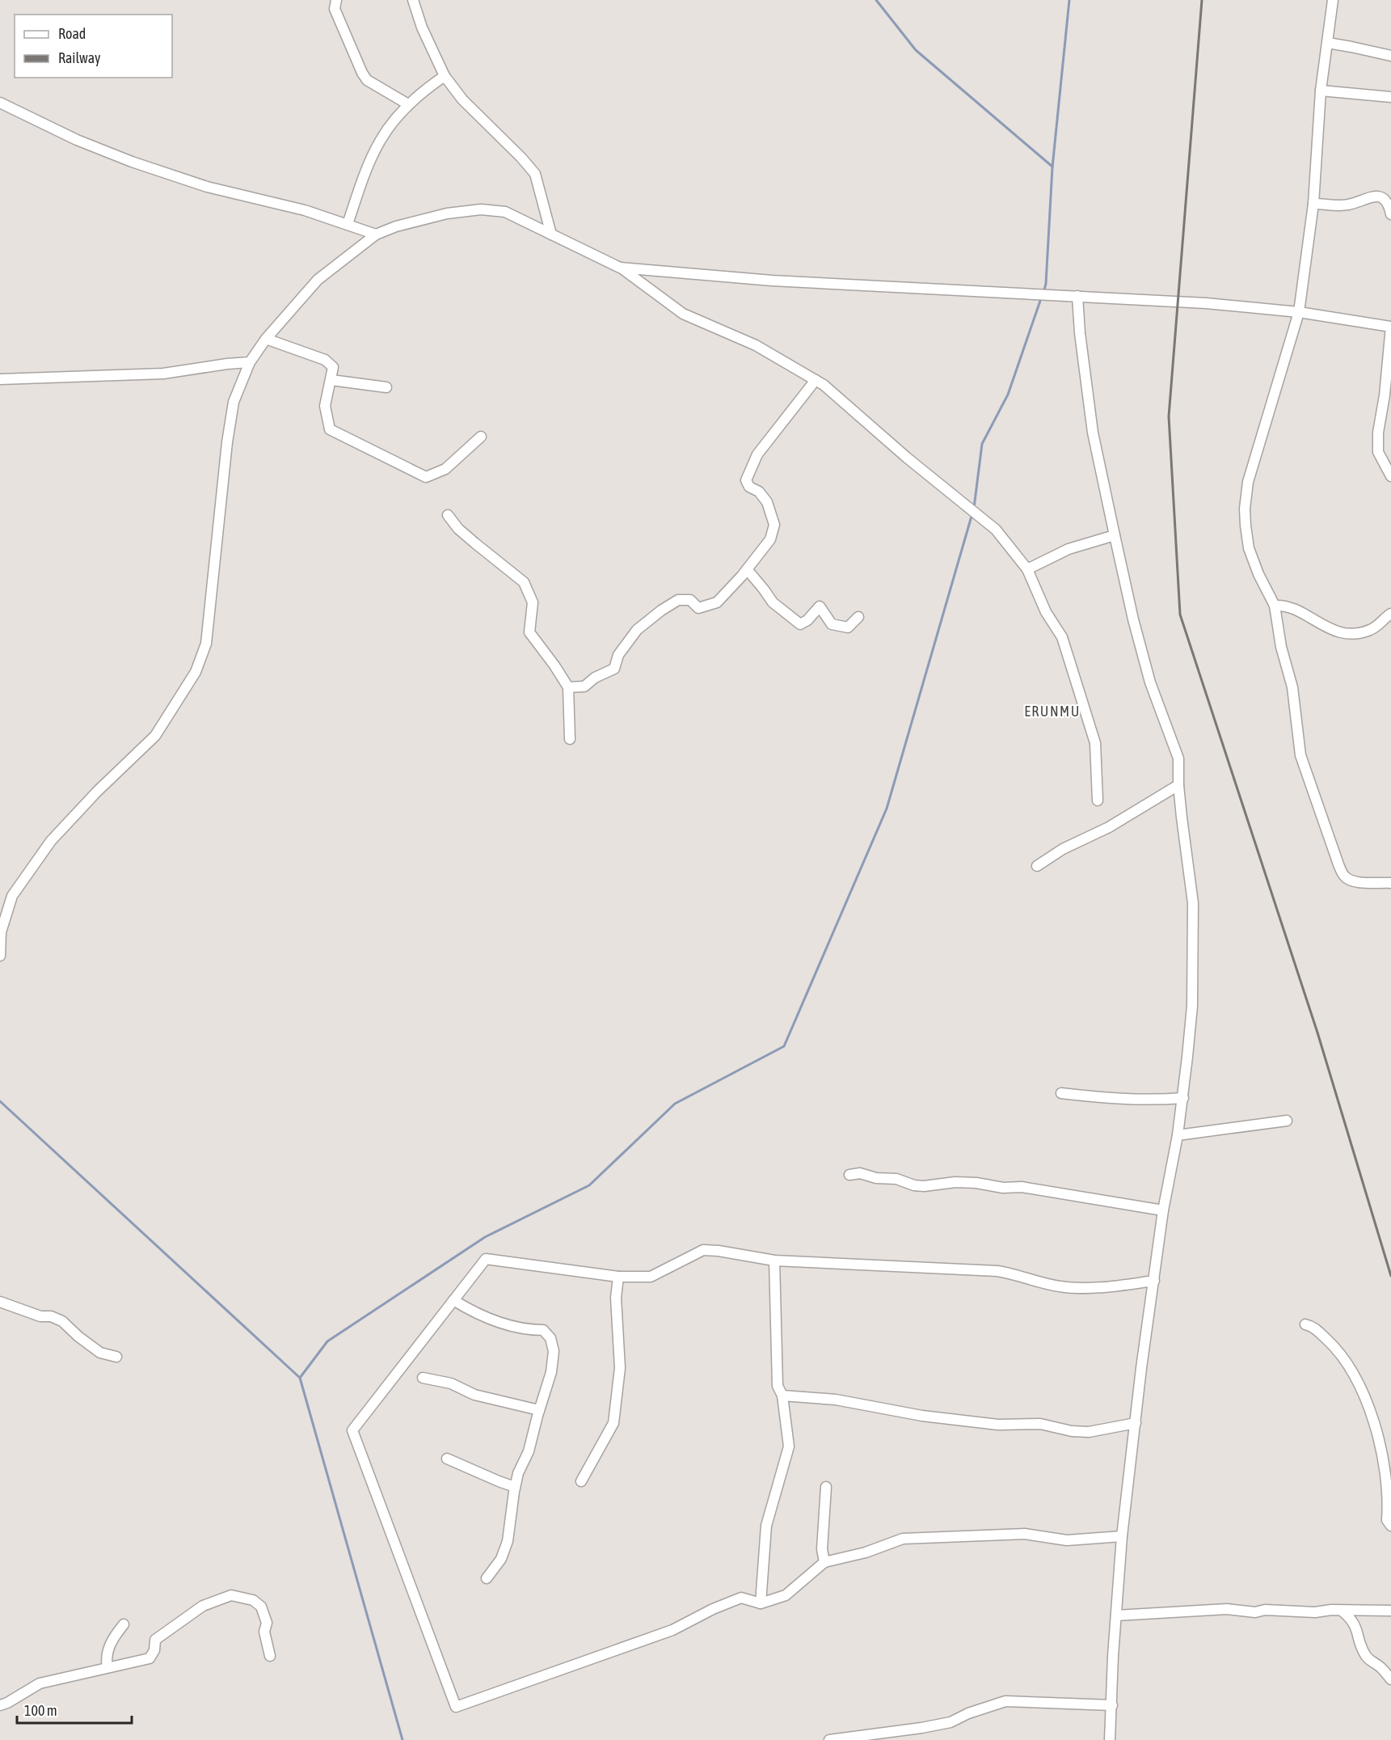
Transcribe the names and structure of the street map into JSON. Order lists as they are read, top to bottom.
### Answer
{
  "districts": ["ERUNMU"],
  "legend": ["Road", "Railway"],
  "scale_bar": "100 m"
}
